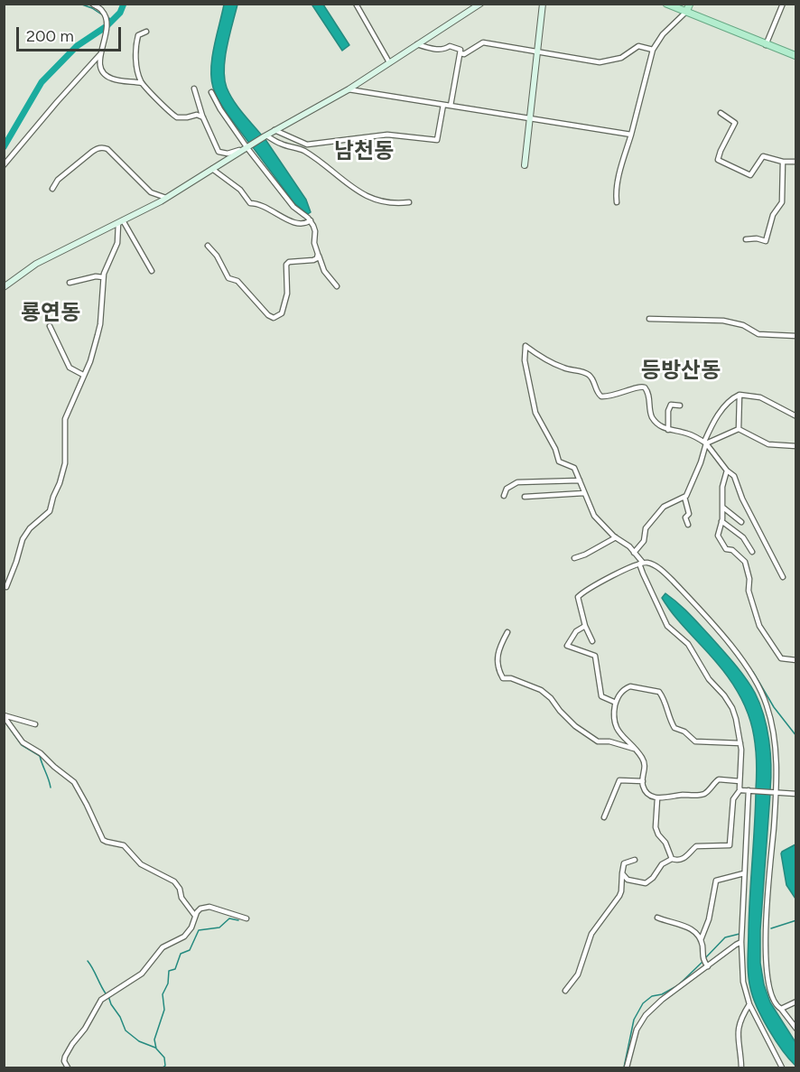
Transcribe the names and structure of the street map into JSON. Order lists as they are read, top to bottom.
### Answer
{
  "districts": ["남천동", "룡연동", "등방산동"],
  "scale_bar": "200 m"
}
